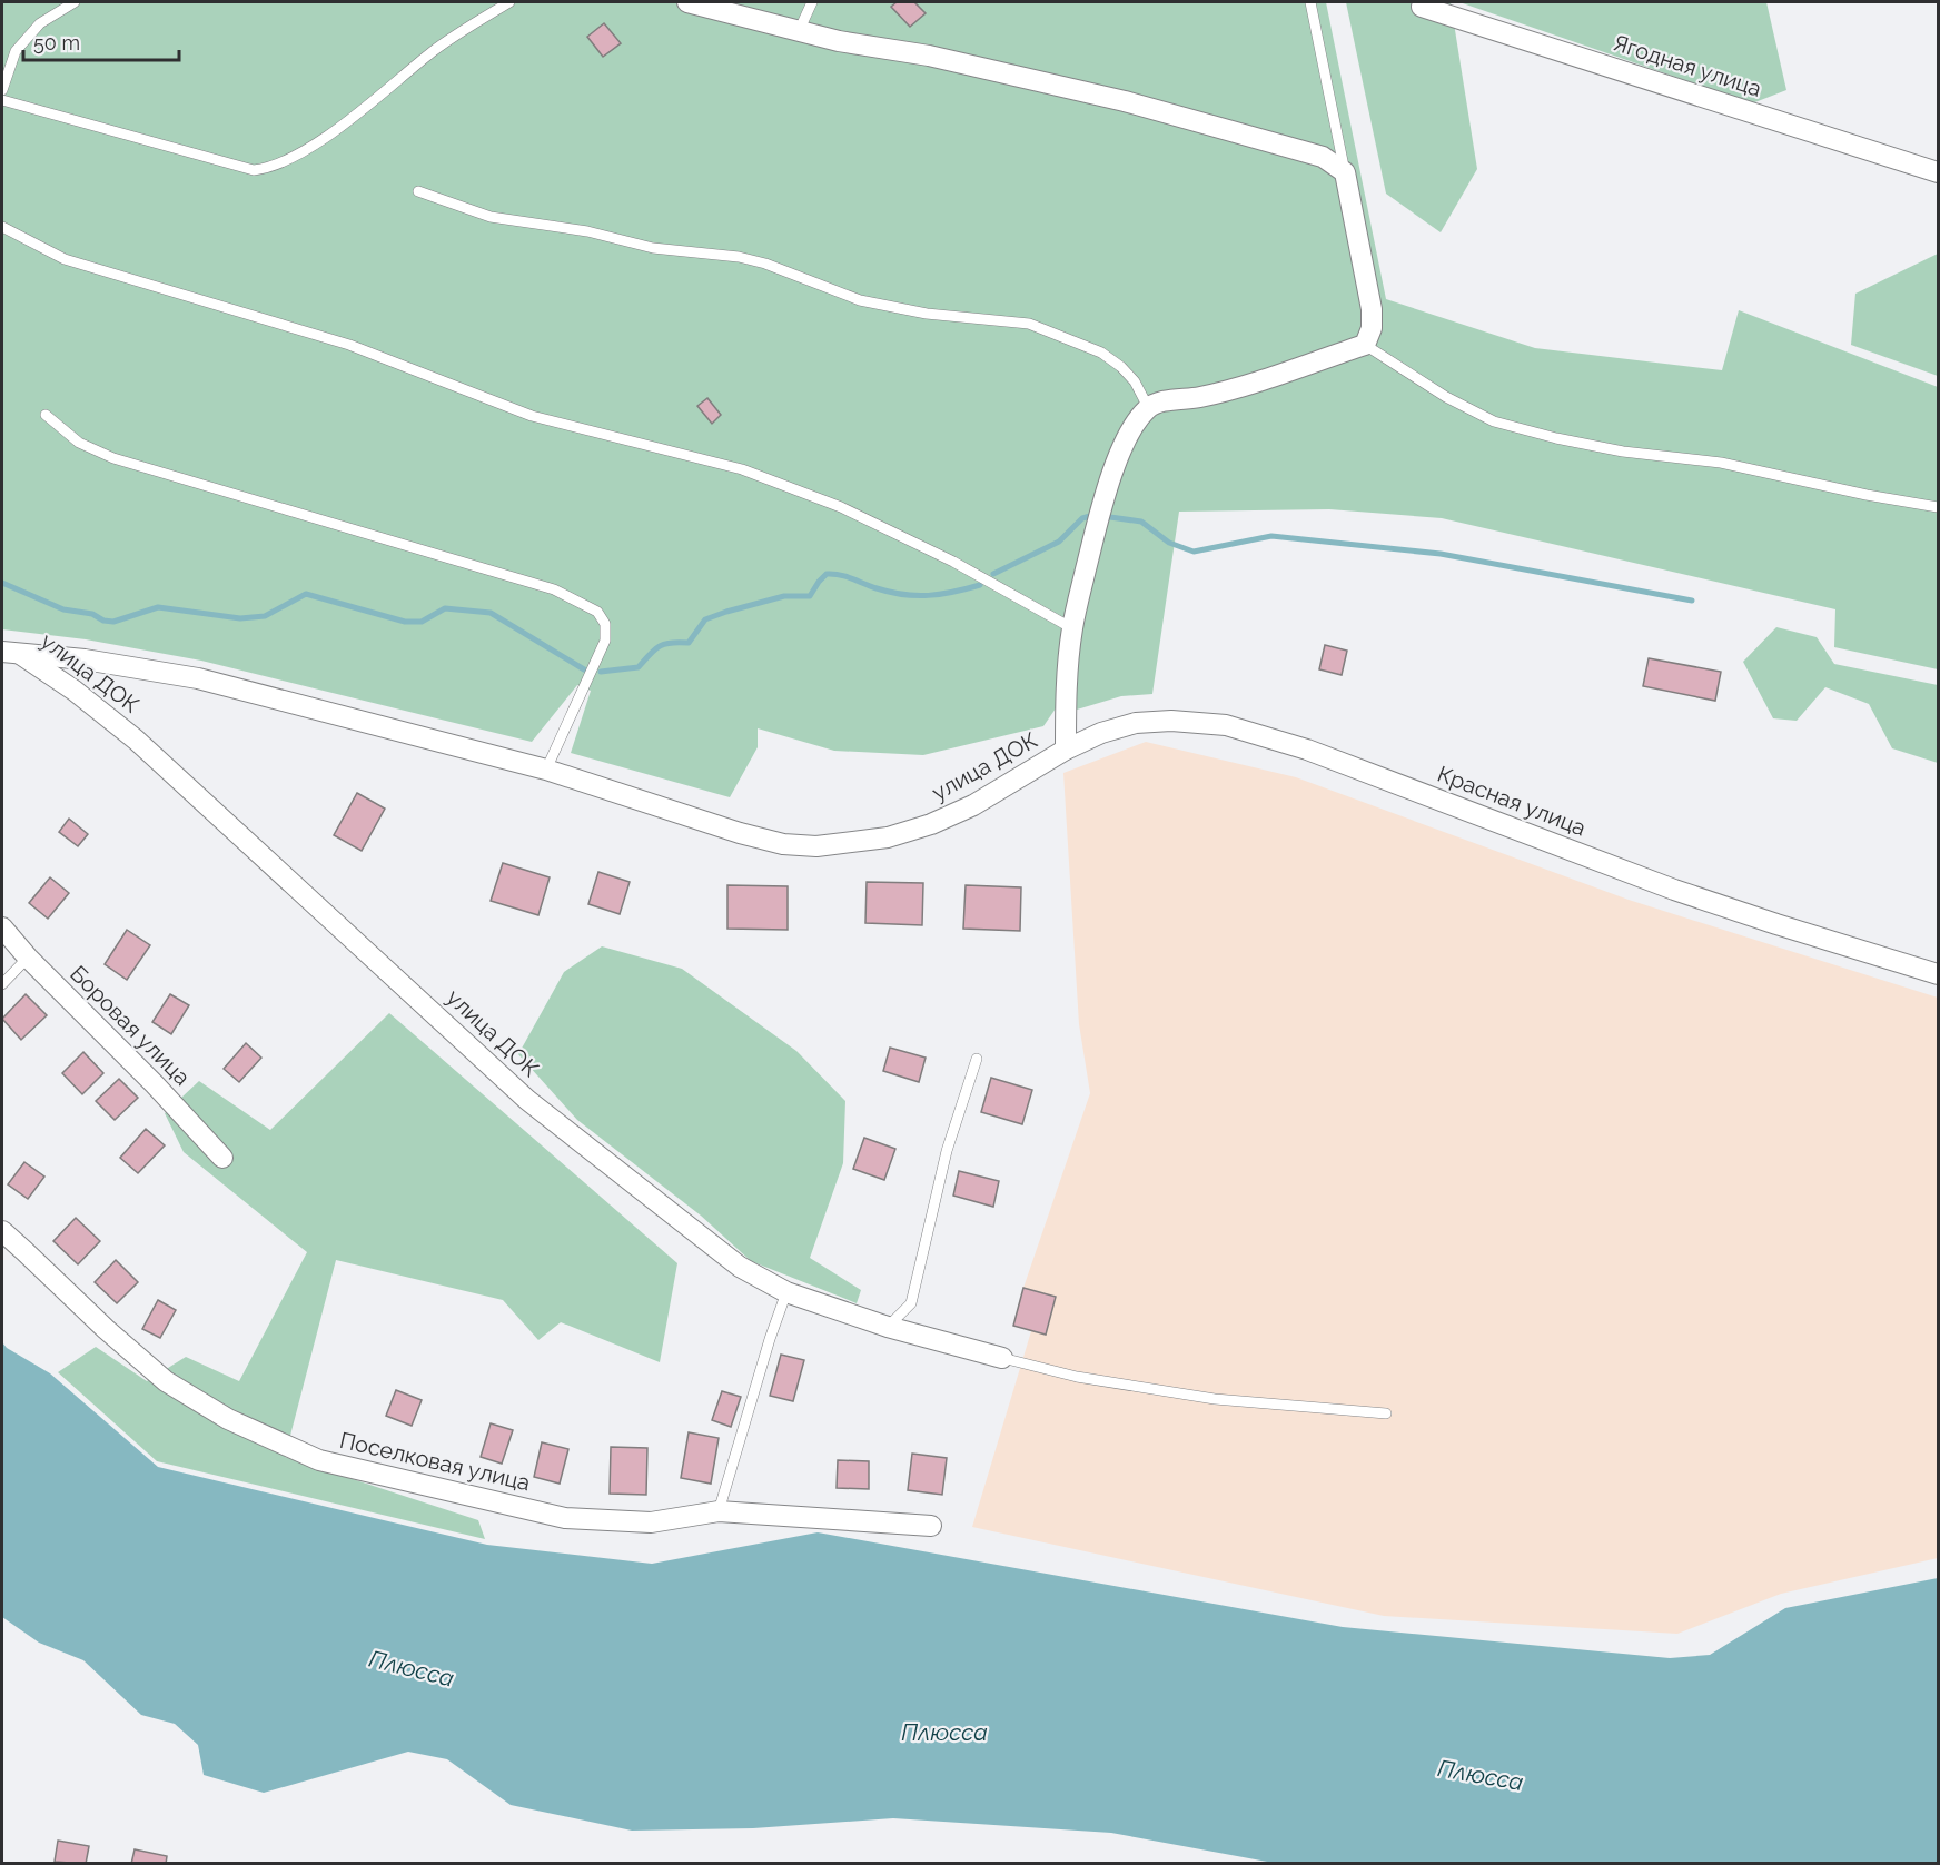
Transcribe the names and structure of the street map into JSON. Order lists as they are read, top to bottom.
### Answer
{
  "streets": {
    "street": [
      "Ягодная улица",
      "улица ДОК",
      "Красная улица",
      "Боровая улица",
      "Поселковая улица"
    ]
  },
  "crossings": [
    ["улица ДОК", "Красная улица"]
  ],
  "water": ["Плюсса"],
  "scale_bar": "50 m"
}
